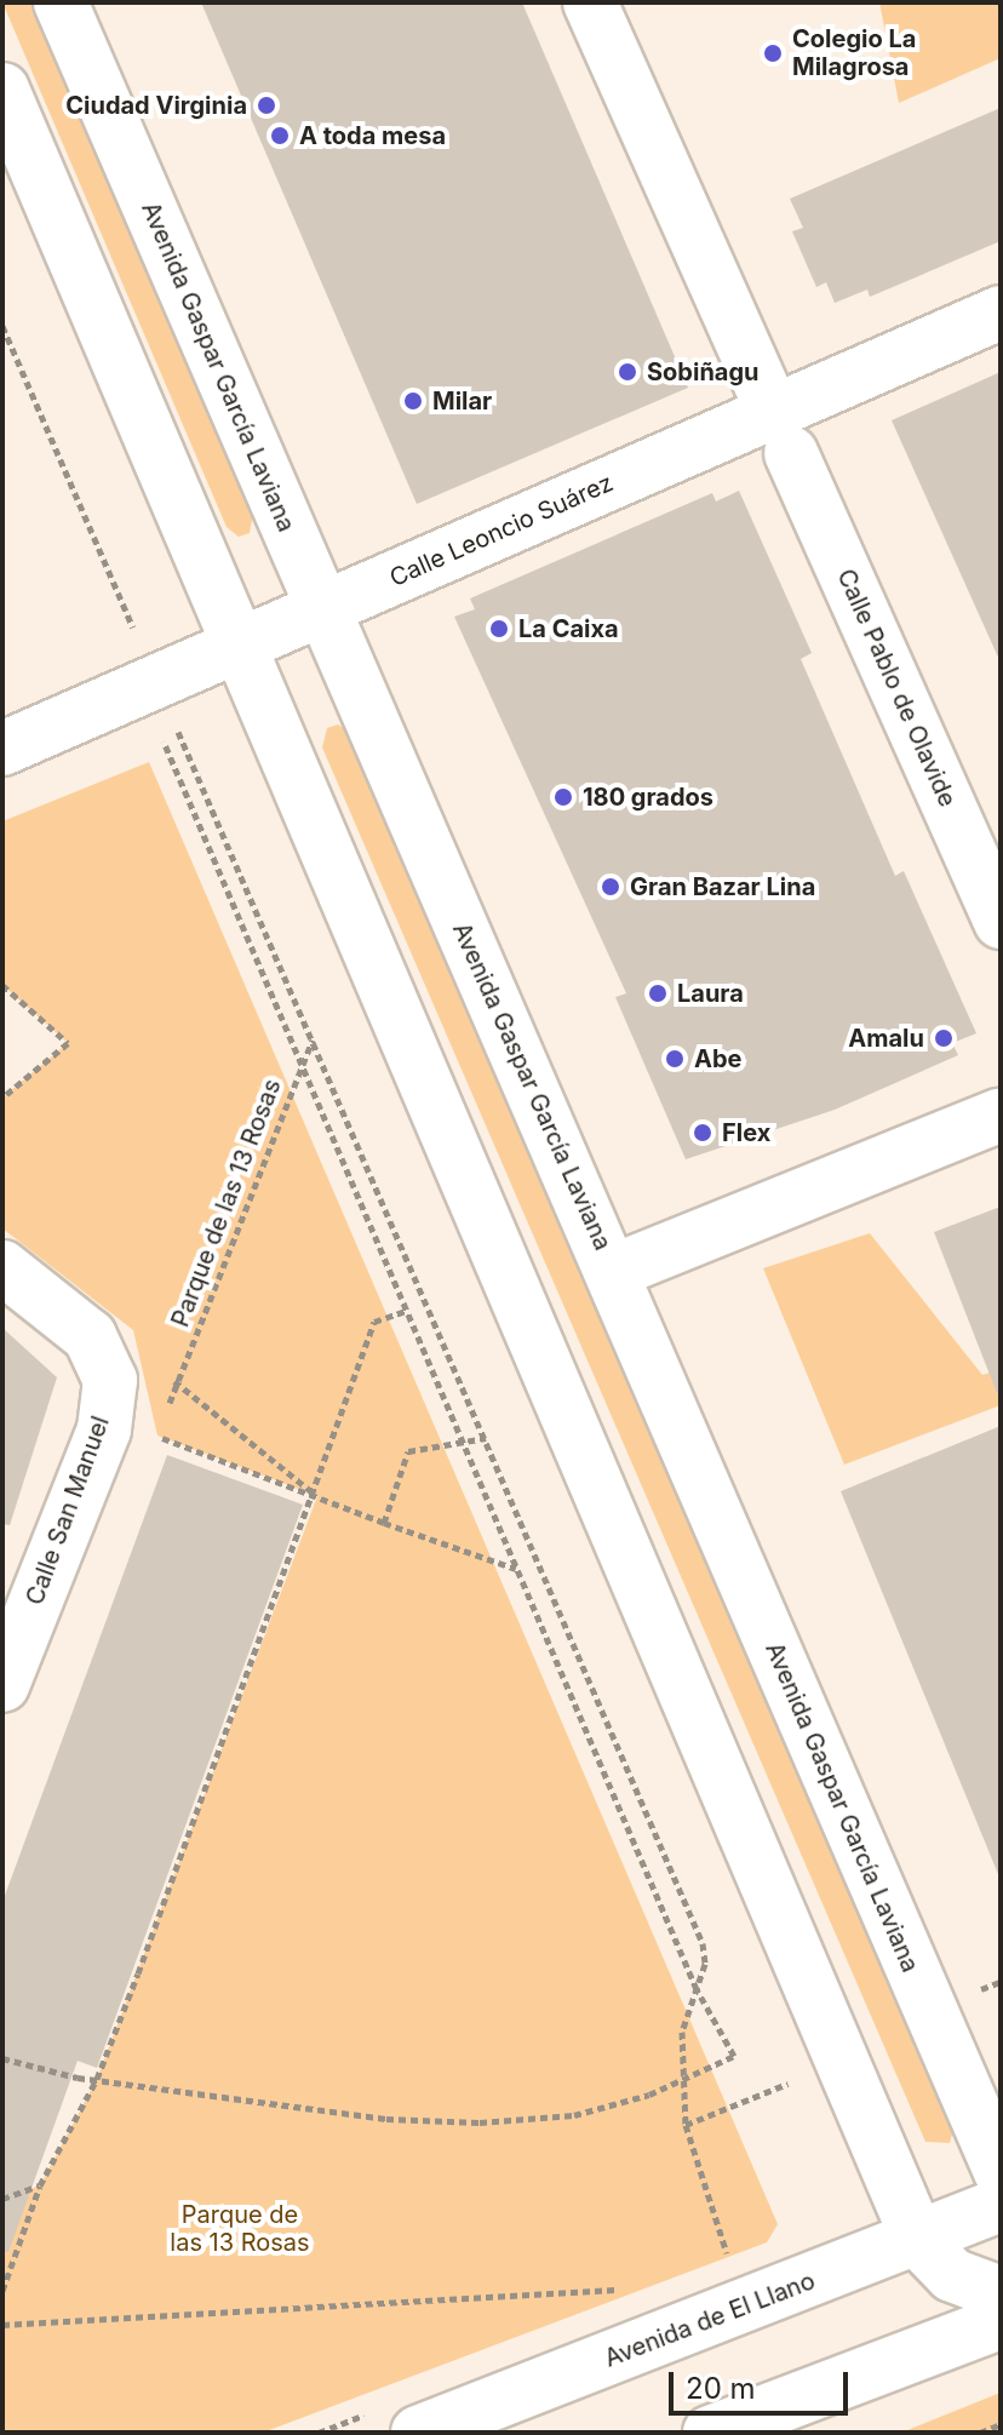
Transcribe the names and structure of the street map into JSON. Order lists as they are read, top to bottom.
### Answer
{
  "streets": {
    "main road": [
      "Avenida Gaspar García Laviana",
      "Calle Leoncio Suárez",
      "Calle Pablo de Olavide",
      "Calle San Manuel",
      "Avenida de El Llano"
    ],
    "path": ["Parque de las 13 Rosas"]
  },
  "crossings": [
    ["Avenida Gaspar García Laviana", "Calle Leoncio Suárez"],
    ["Calle Leoncio Suárez", "Calle Pablo de Olavide"]
  ],
  "parks": ["Parque de las 13 Rosas"],
  "places": [
    "Colegio La Milagrosa",
    "Ciudad Virginia",
    "A toda mesa",
    "Sobiñagu",
    "Milar",
    "La Caixa",
    "180 grados",
    "Gran Bazar Lina",
    "Laura",
    "Amalu",
    "Abe",
    "Flex"
  ],
  "scale_bar": "20 m"
}
